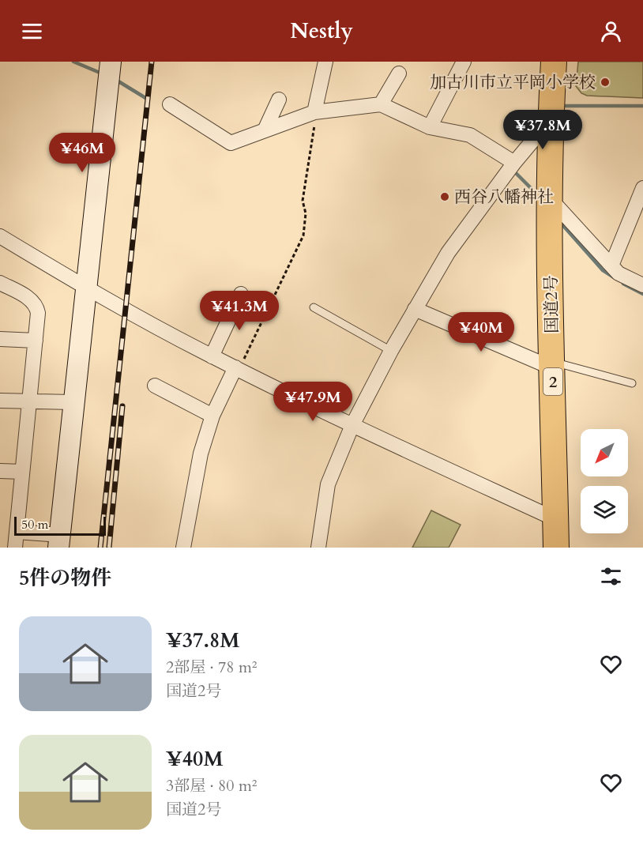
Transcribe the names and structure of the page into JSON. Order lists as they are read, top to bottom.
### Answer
{
  "streets": {
    "highway": ["国道2号", "2"]
  },
  "places": ["加古川市立平岡小学校", "西谷八幡神社"],
  "scale_bar": "50 m",
  "north": "bottom left",
  "page": {
    "header": "Nestly",
    "price": [
      "¥37.8M",
      "¥46M",
      "¥41.3M",
      "¥40M",
      "¥47.9M"
    ],
    "scale": "50 m",
    "heading": "5件の物件",
    "list": [
      {
        "name": "¥37.8M",
        "note": "2部屋 · 78 m² · 国道2号"
      },
      {
        "name": "¥40M",
        "note": "3部屋 · 80 m² · 国道2号"
      }
    ]
  }
}
